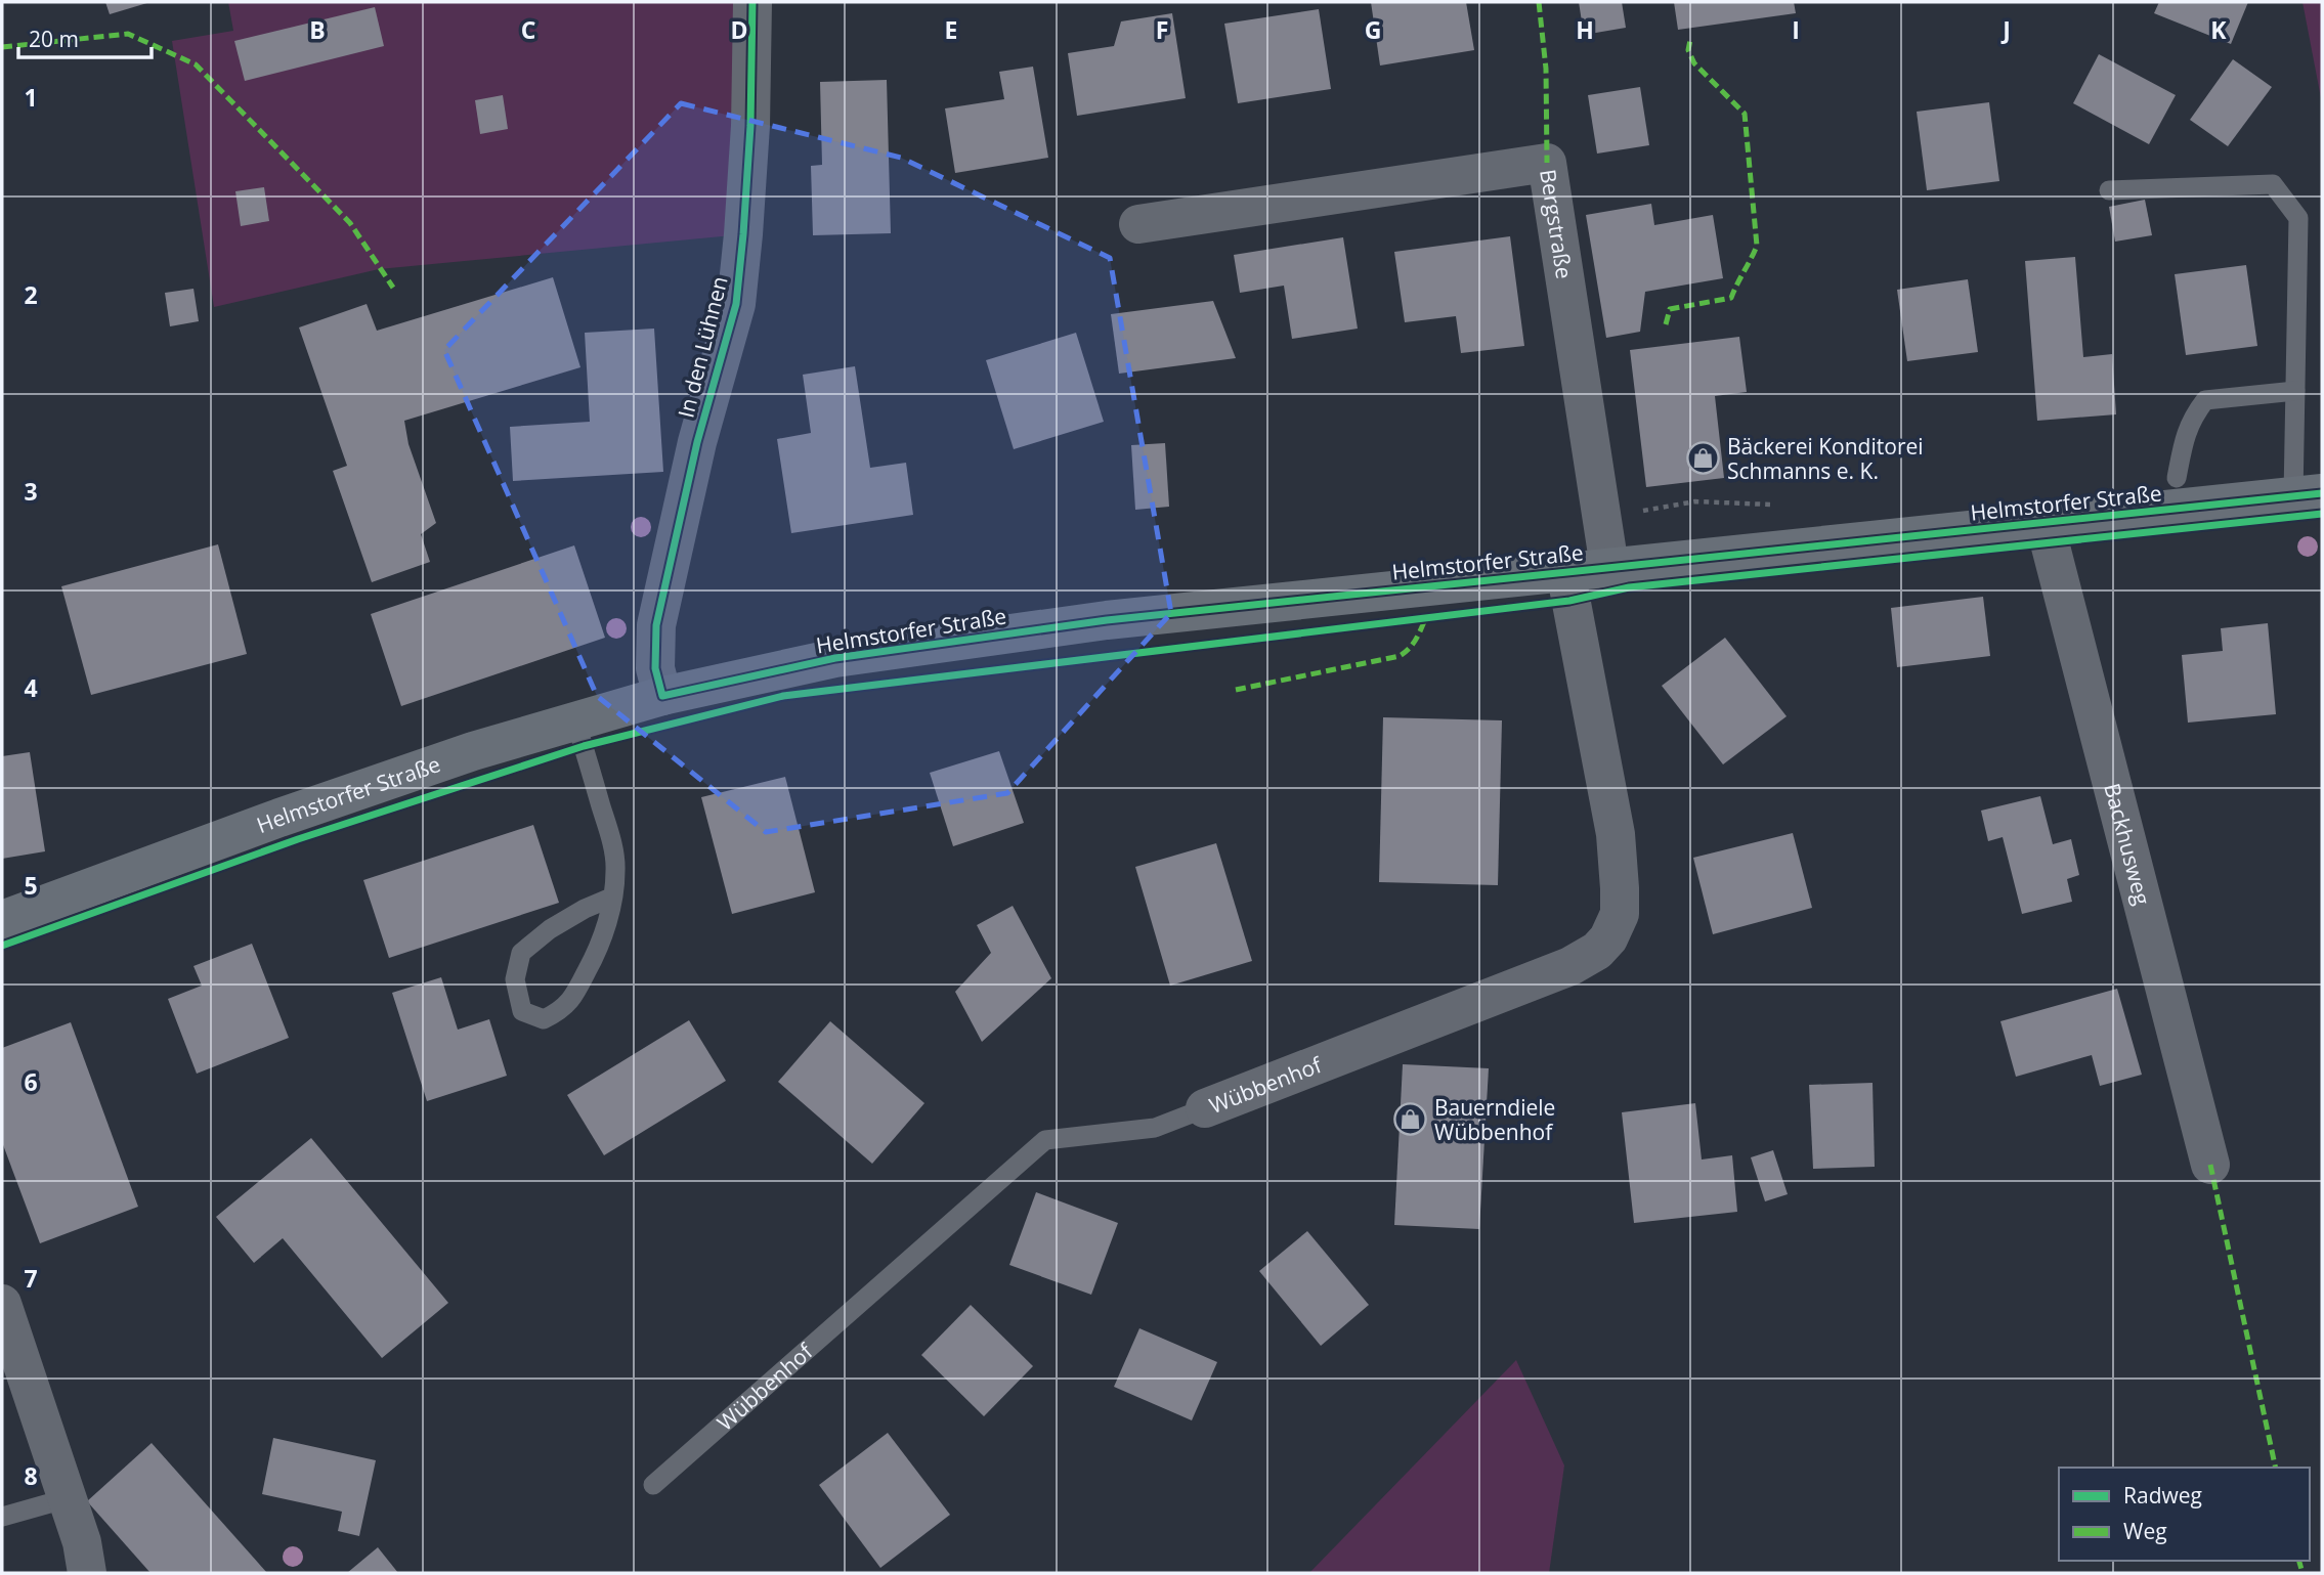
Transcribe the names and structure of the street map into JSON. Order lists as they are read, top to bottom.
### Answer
{
  "streets": {
    "main road": ["Helmstorfer Straße"],
    "street": [
      "Bergstraße",
      "In den Lühnen",
      "Backhusweg",
      "Wübbenhof"
    ]
  },
  "crossings": [
    ["Bergstraße", "Helmstorfer Straße"],
    ["In den Lühnen", "Helmstorfer Straße"],
    ["Helmstorfer Straße", "Backhusweg"],
    ["Helmstorfer Straße", "Wübbenhof"]
  ],
  "places": {
    "shop": ["Bäckerei Konditorei Schmanns e. K.", "Bauerndiele Wübbenhof"]
  },
  "legend": ["Radweg", "Weg"],
  "scale_bar": "20 m",
  "grid": {
    "columns": [
      "B",
      "C",
      "D",
      "E",
      "F",
      "G",
      "H",
      "I",
      "J",
      "K"
    ],
    "rows": [
      "1",
      "2",
      "3",
      "4",
      "5",
      "6",
      "7",
      "8"
    ]
  }
}
